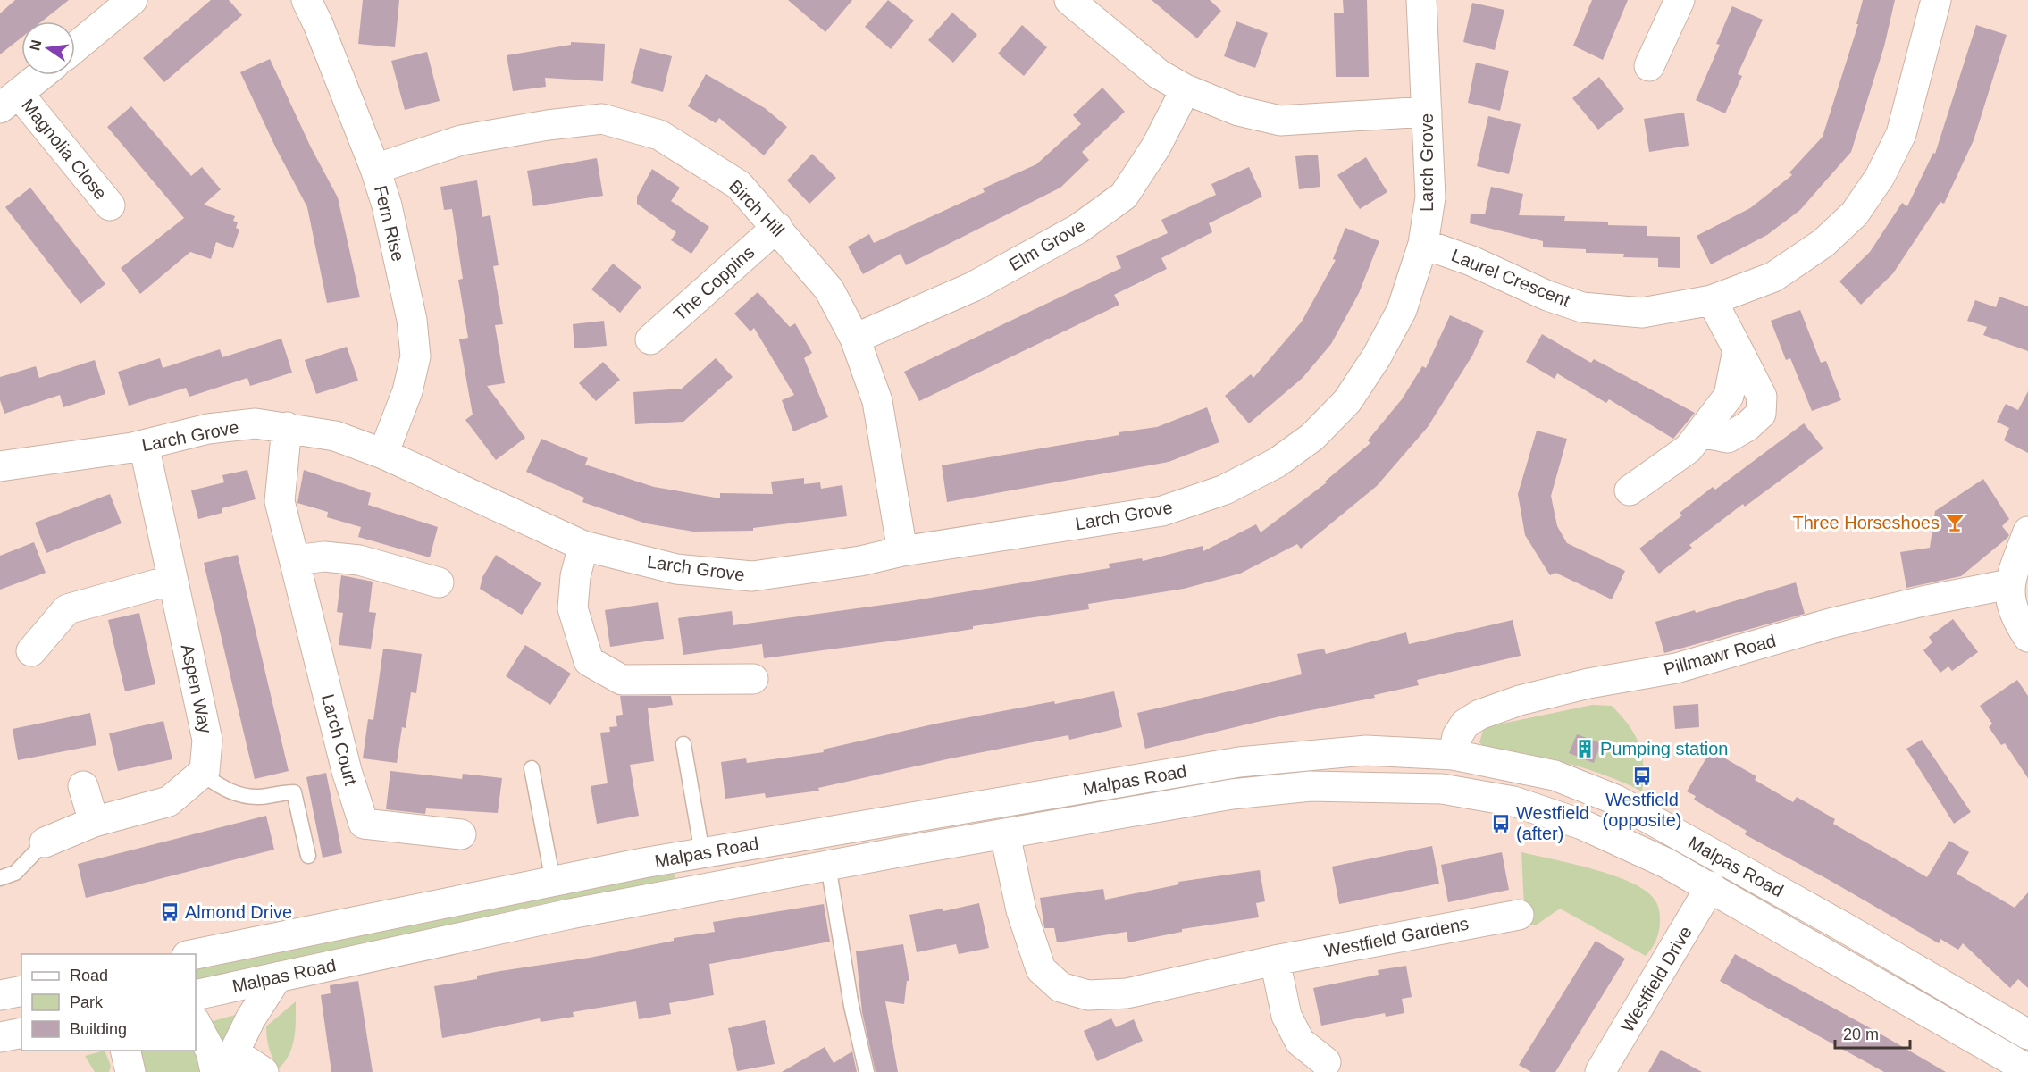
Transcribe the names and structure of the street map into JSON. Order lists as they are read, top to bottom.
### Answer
{
  "streets": {
    "street": [
      "Magnolia Close",
      "Larch Grove",
      "Birch Hill",
      "Fern Rise",
      "Elm Grove",
      "Laurel Crescent",
      "The Coppins",
      "Pillmawr Road",
      "Aspen Way",
      "Larch Court",
      "Malpas Road",
      "Westfield Gardens",
      "Westfield Drive"
    ]
  },
  "crossings": [
    ["Larch Grove", "Birch Hill"],
    ["Larch Grove", "Fern Rise"],
    ["Larch Grove", "Laurel Crescent"],
    ["Larch Grove", "Aspen Way"],
    ["Larch Grove", "Larch Court"],
    ["Birch Hill", "Fern Rise"],
    ["Birch Hill", "Elm Grove"],
    ["Birch Hill", "The Coppins"],
    ["Pillmawr Road", "Malpas Road"],
    ["Malpas Road", "Westfield Gardens"],
    ["Malpas Road", "Westfield Drive"]
  ],
  "places": {
    "bar": ["Three Horseshoes"],
    "building": ["Pumping station"],
    "bus stop": ["Westfield (opposite)", "Westfield (after)", "Almond Drive"]
  },
  "legend": ["Road", "Park", "Building"],
  "scale_bar": "20 m",
  "north": "left"
}
